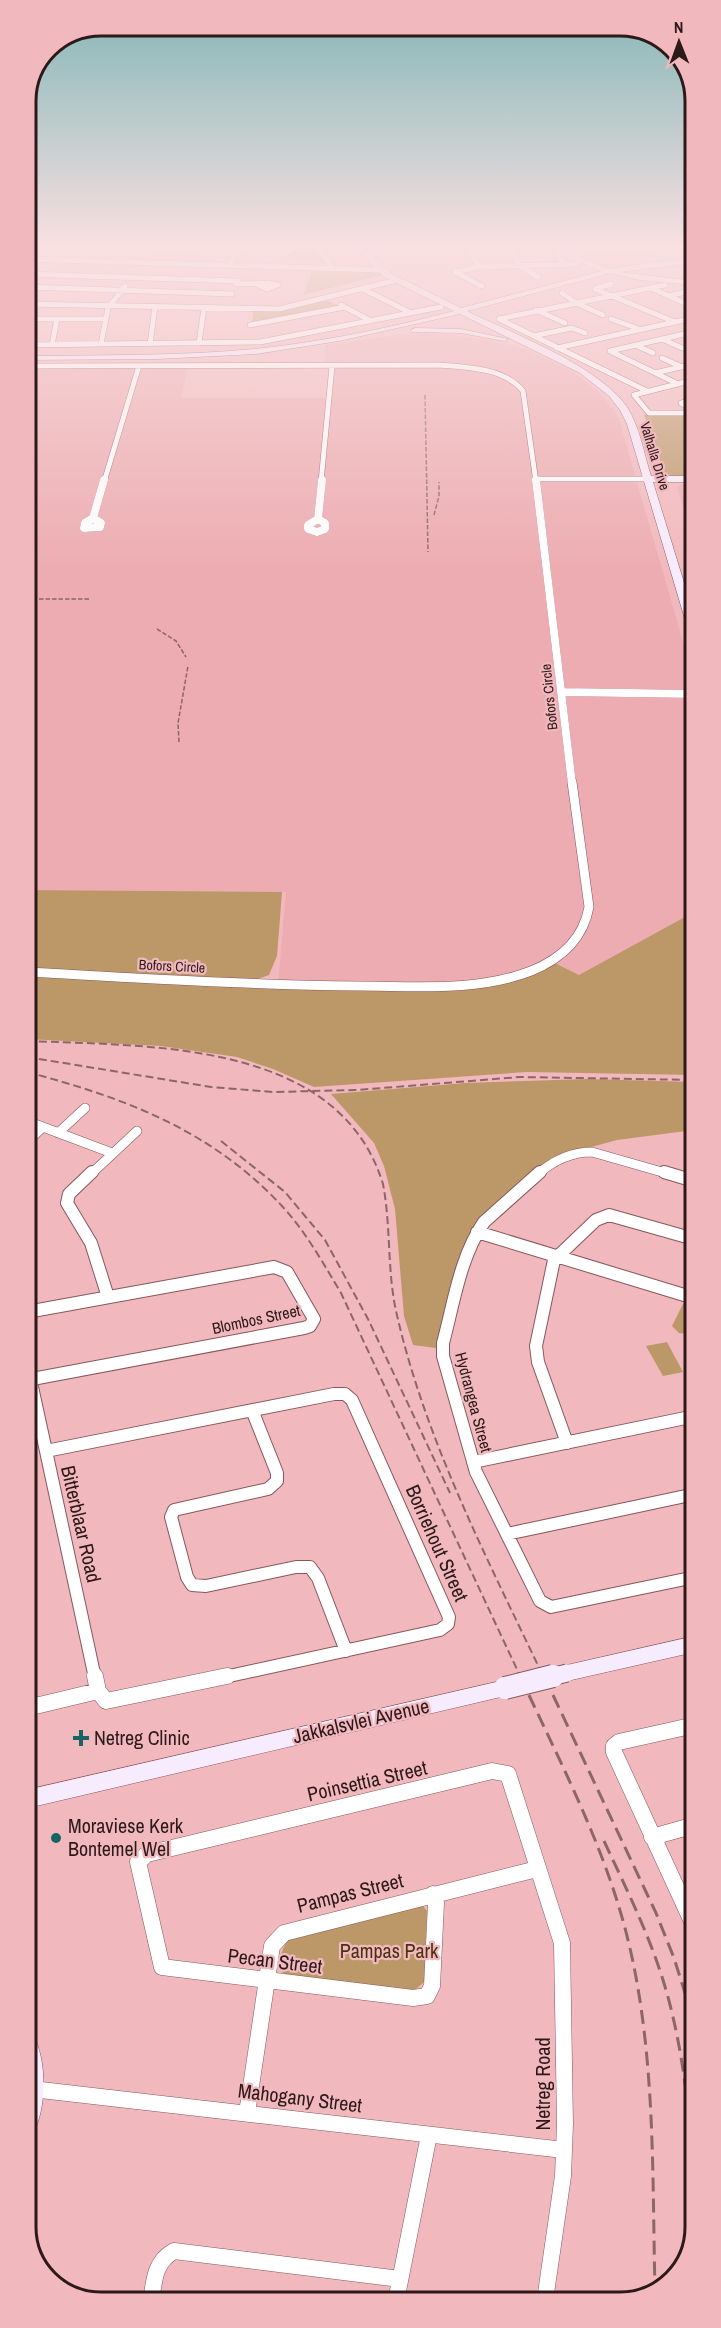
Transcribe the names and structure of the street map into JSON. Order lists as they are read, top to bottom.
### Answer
{
  "streets": {
    "main road": ["Valhalla Drive", "Jakkalsvlei Avenue"],
    "street": [
      "Bofors Circle",
      "Blombos Street",
      "Hydrangea Street",
      "Bitterblaar Road",
      "Borriehout Street",
      "Poinsettia Street",
      "Pampas Street",
      "Pecan Street",
      "Netreg Road",
      "Mahogany Street"
    ]
  },
  "crossings": [
    ["Bitterblaar Road", "Borriehout Street"],
    ["Poinsettia Street", "Pampas Street"],
    ["Poinsettia Street", "Pecan Street"],
    ["Poinsettia Street", "Netreg Road"],
    ["Pampas Street", "Pecan Street"],
    ["Pampas Street", "Netreg Road"],
    ["Pampas Street", "Mahogany Street"],
    ["Netreg Road", "Mahogany Street"]
  ],
  "parks": ["Pampas Park"],
  "places": {
    "health": ["Netreg Clinic"],
    "other": ["Moraviese Kerk Bontemel Wel"]
  },
  "north": "top"
}
